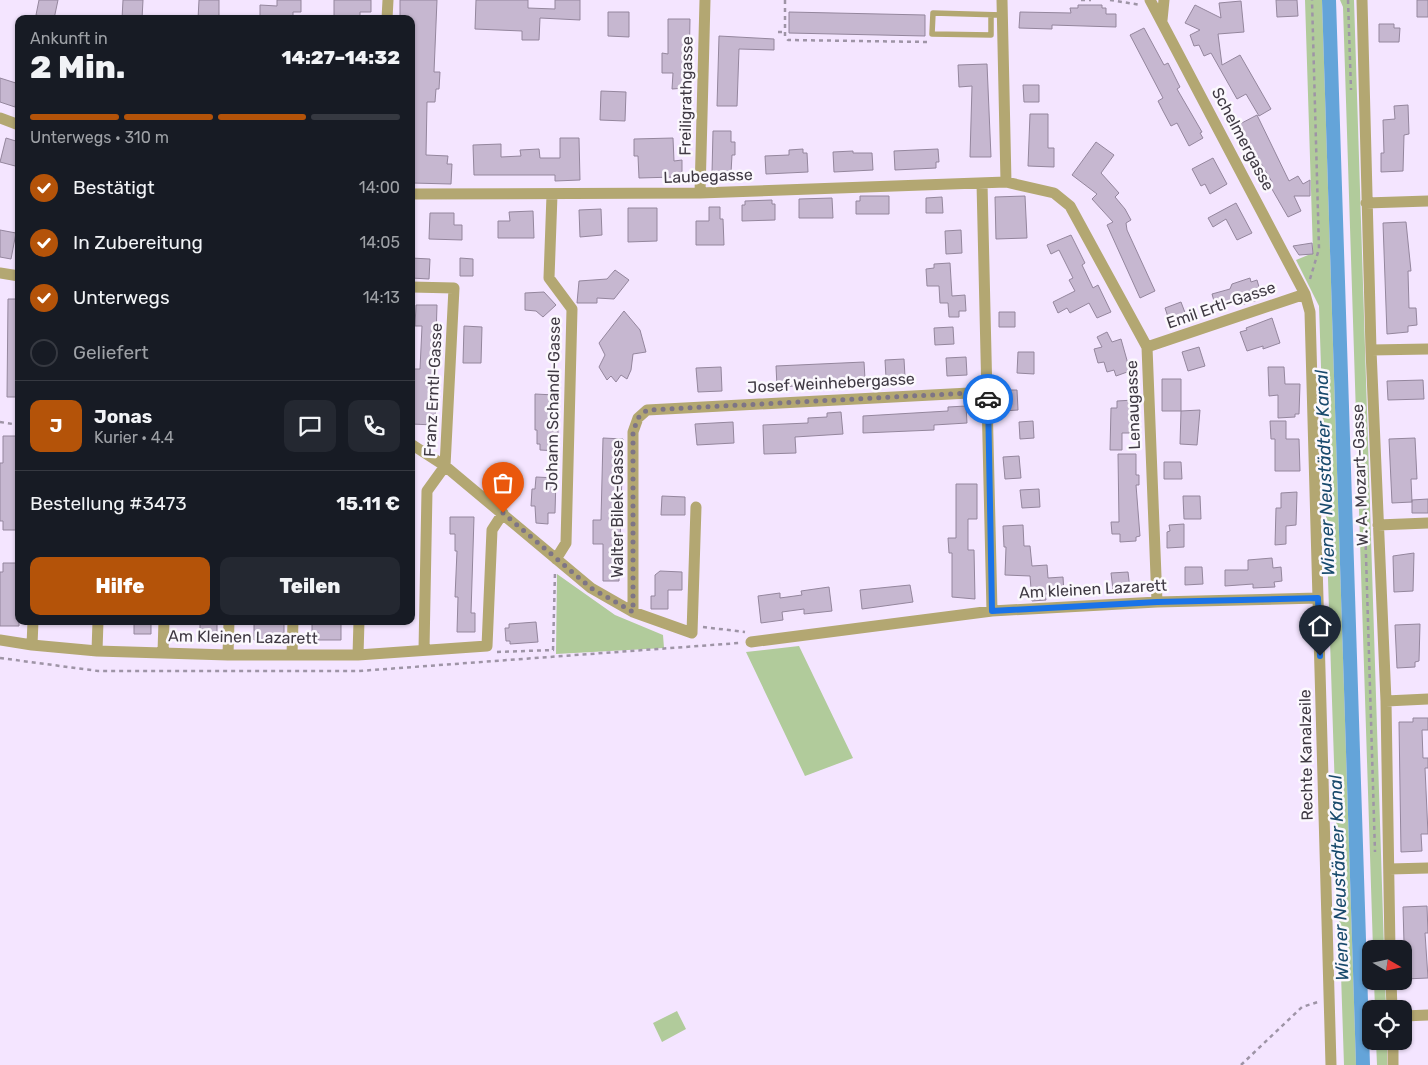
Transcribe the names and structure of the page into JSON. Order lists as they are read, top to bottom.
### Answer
{
  "streets": {
    "street": [
      "Freiligrathgasse",
      "Schelmergasse",
      "Laubegasse",
      "Emil Ertl-Gasse",
      "Josef Weinhebergasse",
      "Franz Erntl-Gasse",
      "Johann Schandl-Gasse",
      "Lenaugasse",
      "W. A. Mozart-Gasse",
      "Walter Bilek-Gasse",
      "Am kleinen Lazarett",
      "Am Kleinen Lazarett",
      "Rechte Kanalzeile"
    ]
  },
  "crossings": [
    ["Freiligrathgasse", "Laubegasse"],
    ["Schelmergasse", "Emil Ertl-Gasse"],
    ["Schelmergasse", "Rechte Kanalzeile"],
    ["Laubegasse", "Johann Schandl-Gasse"],
    ["Laubegasse", "Lenaugasse"],
    ["Emil Ertl-Gasse", "Lenaugasse"],
    ["Emil Ertl-Gasse", "Rechte Kanalzeile"],
    ["Josef Weinhebergasse", "Walter Bilek-Gasse"],
    ["Franz Erntl-Gasse", "Am Kleinen Lazarett"],
    ["Lenaugasse", "Am kleinen Lazarett"],
    ["Am kleinen Lazarett", "Rechte Kanalzeile"]
  ],
  "water": ["Wiener Neustädter Kanal"],
  "north": "right",
  "page": {
    "heading": ["2 Min.", "Ankunft in", "14:27–14:32"],
    "panel": [
      "Jonas",
      "Kurier · 4.4",
      "Bestellung #3473",
      "15.11 €"
    ],
    "bar": "Unterwegs · 310 m",
    "list": [
      ["Bestätigt", "14:00"],
      ["In Zubereitung", "14:05"],
      ["Unterwegs", "14:13"],
      "Geliefert"
    ],
    "round": "J",
    "buttons": ["Hilfe", "Teilen"]
  }
}
